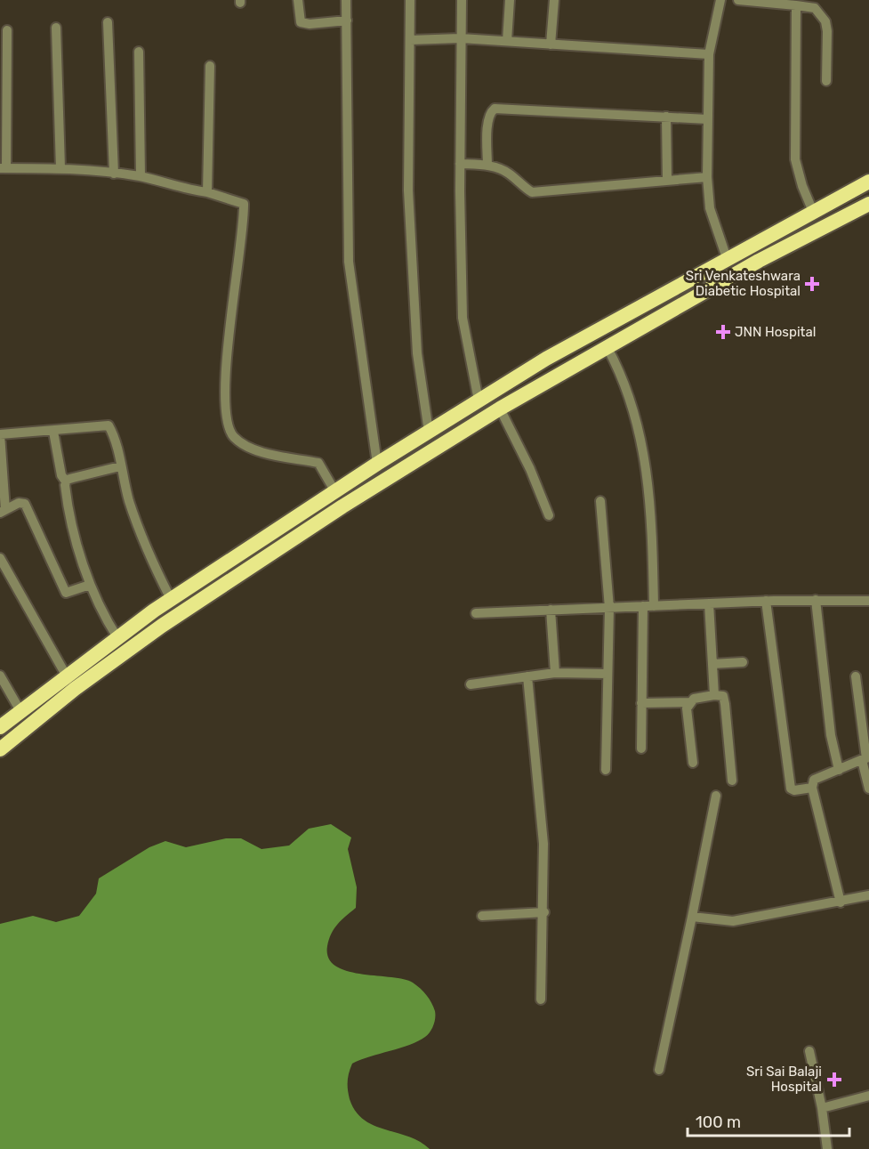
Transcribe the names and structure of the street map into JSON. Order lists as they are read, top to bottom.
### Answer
{
  "places": {
    "health": ["Sri Venkateshwara Diabetic Hospital", "JNN Hospital", "Sri Sai Balaji Hospital"]
  },
  "scale_bar": "100 m"
}
